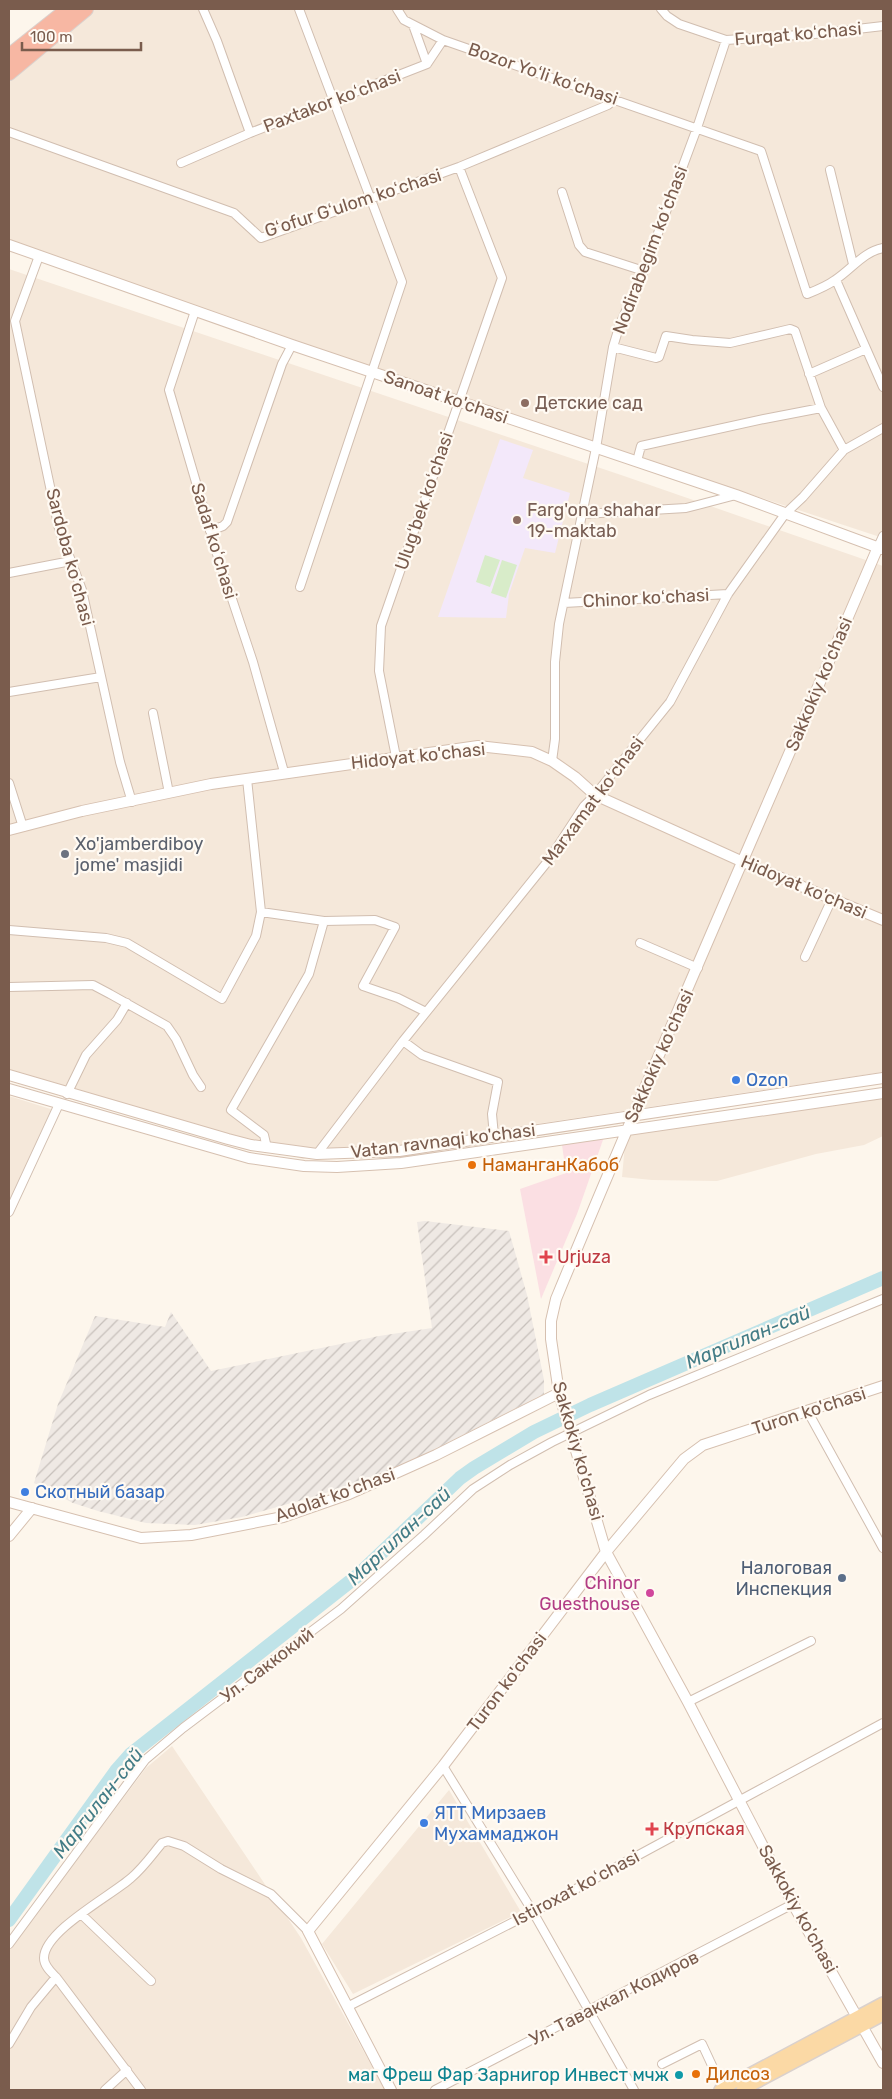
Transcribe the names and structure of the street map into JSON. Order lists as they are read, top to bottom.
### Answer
{
  "streets": {
    "street": [
      "Furqat koʻchasi",
      "Bozor Yoʻli koʻchasi",
      "Paxtakor koʻchasi",
      "Gʻofur Gʻulom koʻchasi",
      "Nodirabegim koʻchasi",
      "Sanoat ko'chasi",
      "Ulugʻbek koʻchasi",
      "Sadaf koʻchasi",
      "Sardoba koʻchasi",
      "Chinor koʻchasi",
      "Sakkokiy ko'chasi",
      "Hidoyat ko'chasi",
      "Marxamat koʻchasi",
      "Vatan ravnaqi ko'chasi",
      "Turon ko'chasi",
      "Adolat koʻchasi",
      "Ул. Саккокий",
      "Istiroxat koʻchasi",
      "Ул. Таваккал Кодиров"
    ]
  },
  "crossings": [
    ["Furqat koʻchasi", "Nodirabegim koʻchasi"],
    ["Bozor Yoʻli koʻchasi", "Gʻofur Gʻulom koʻchasi"],
    ["Bozor Yoʻli koʻchasi", "Nodirabegim koʻchasi"],
    ["Gʻofur Gʻulom koʻchasi", "Ulugʻbek koʻchasi"],
    ["Nodirabegim koʻchasi", "Sanoat ko'chasi"],
    ["Nodirabegim koʻchasi", "Chinor koʻchasi"],
    ["Nodirabegim koʻchasi", "Hidoyat ko'chasi"],
    ["Sanoat ko'chasi", "Ulugʻbek koʻchasi"],
    ["Sanoat ko'chasi", "Sadaf koʻchasi"],
    ["Sanoat ko'chasi", "Sardoba koʻchasi"],
    ["Sanoat ko'chasi", "Sakkokiy ko'chasi"],
    ["Sanoat ko'chasi", "Marxamat koʻchasi"],
    ["Ulugʻbek koʻchasi", "Hidoyat ko'chasi"],
    ["Sadaf koʻchasi", "Hidoyat ko'chasi"],
    ["Sardoba koʻchasi", "Hidoyat ko'chasi"],
    ["Chinor koʻchasi", "Marxamat koʻchasi"],
    ["Sakkokiy ko'chasi", "Hidoyat ko'chasi"],
    ["Sakkokiy ko'chasi", "Vatan ravnaqi ko'chasi"],
    ["Sakkokiy ko'chasi", "Turon ko'chasi"],
    ["Sakkokiy ko'chasi", "Adolat koʻchasi"],
    ["Sakkokiy ko'chasi", "Ул. Саккокий"],
    ["Sakkokiy ko'chasi", "Istiroxat koʻchasi"],
    ["Sakkokiy ko'chasi", "Ул. Таваккал Кодиров"],
    ["Hidoyat ko'chasi", "Marxamat koʻchasi"],
    ["Marxamat koʻchasi", "Vatan ravnaqi ko'chasi"]
  ],
  "water": ["Маргилан-сай"],
  "places": {
    "other": [
      "Детские сад",
      "Farg'ona shahar 19-maktab",
      "Xo'jamberdiboy jome' masjidi",
      "Ozon",
      "НаманганКабоб",
      "Скотный базар",
      "Налоговая Инспекция",
      "Chinor Guesthouse",
      "ЯТТ Мирзаев Мухаммаджон",
      "Дилсоз",
      "маг Фреш Фар Зарнигор Инвест мчж"
    ],
    "health": ["Urjuza", "Крупская"]
  },
  "scale_bar": "100 m"
}
